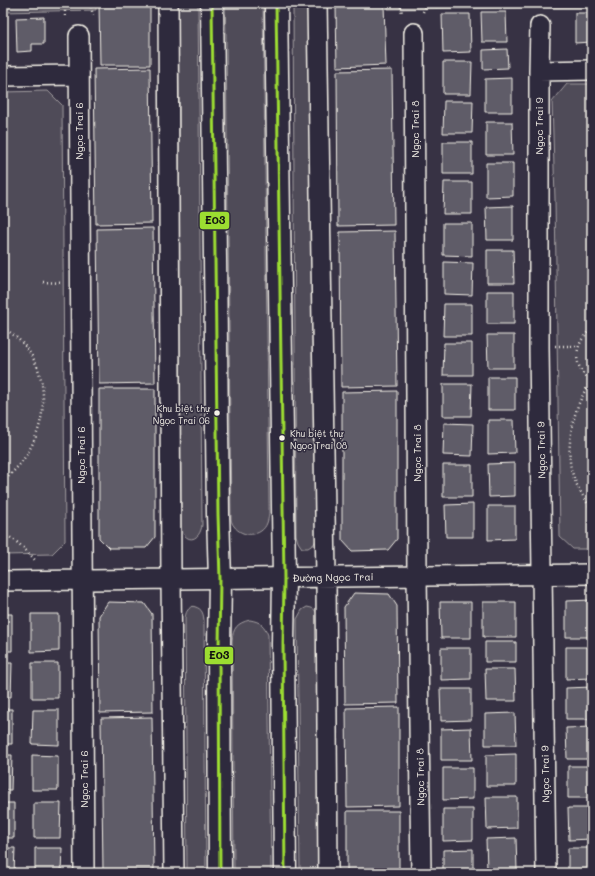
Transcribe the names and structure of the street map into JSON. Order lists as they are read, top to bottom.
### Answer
{
  "streets": {
    "street": [
      "Ngọc Trai 9",
      "Ngọc Trai 8",
      "Ngọc Trai 6",
      "Đường Ngọc Trai"
    ]
  },
  "crossings": [
    ["Ngọc Trai 9", "Đường Ngọc Trai"],
    ["Ngọc Trai 8", "Đường Ngọc Trai"],
    ["Ngọc Trai 6", "Đường Ngọc Trai"]
  ],
  "places": ["Khu biệt thự Ngọc Trai 06", "Khu biệt thự Ngọc Trai 08"],
  "lines": ["transit line E03"]
}
